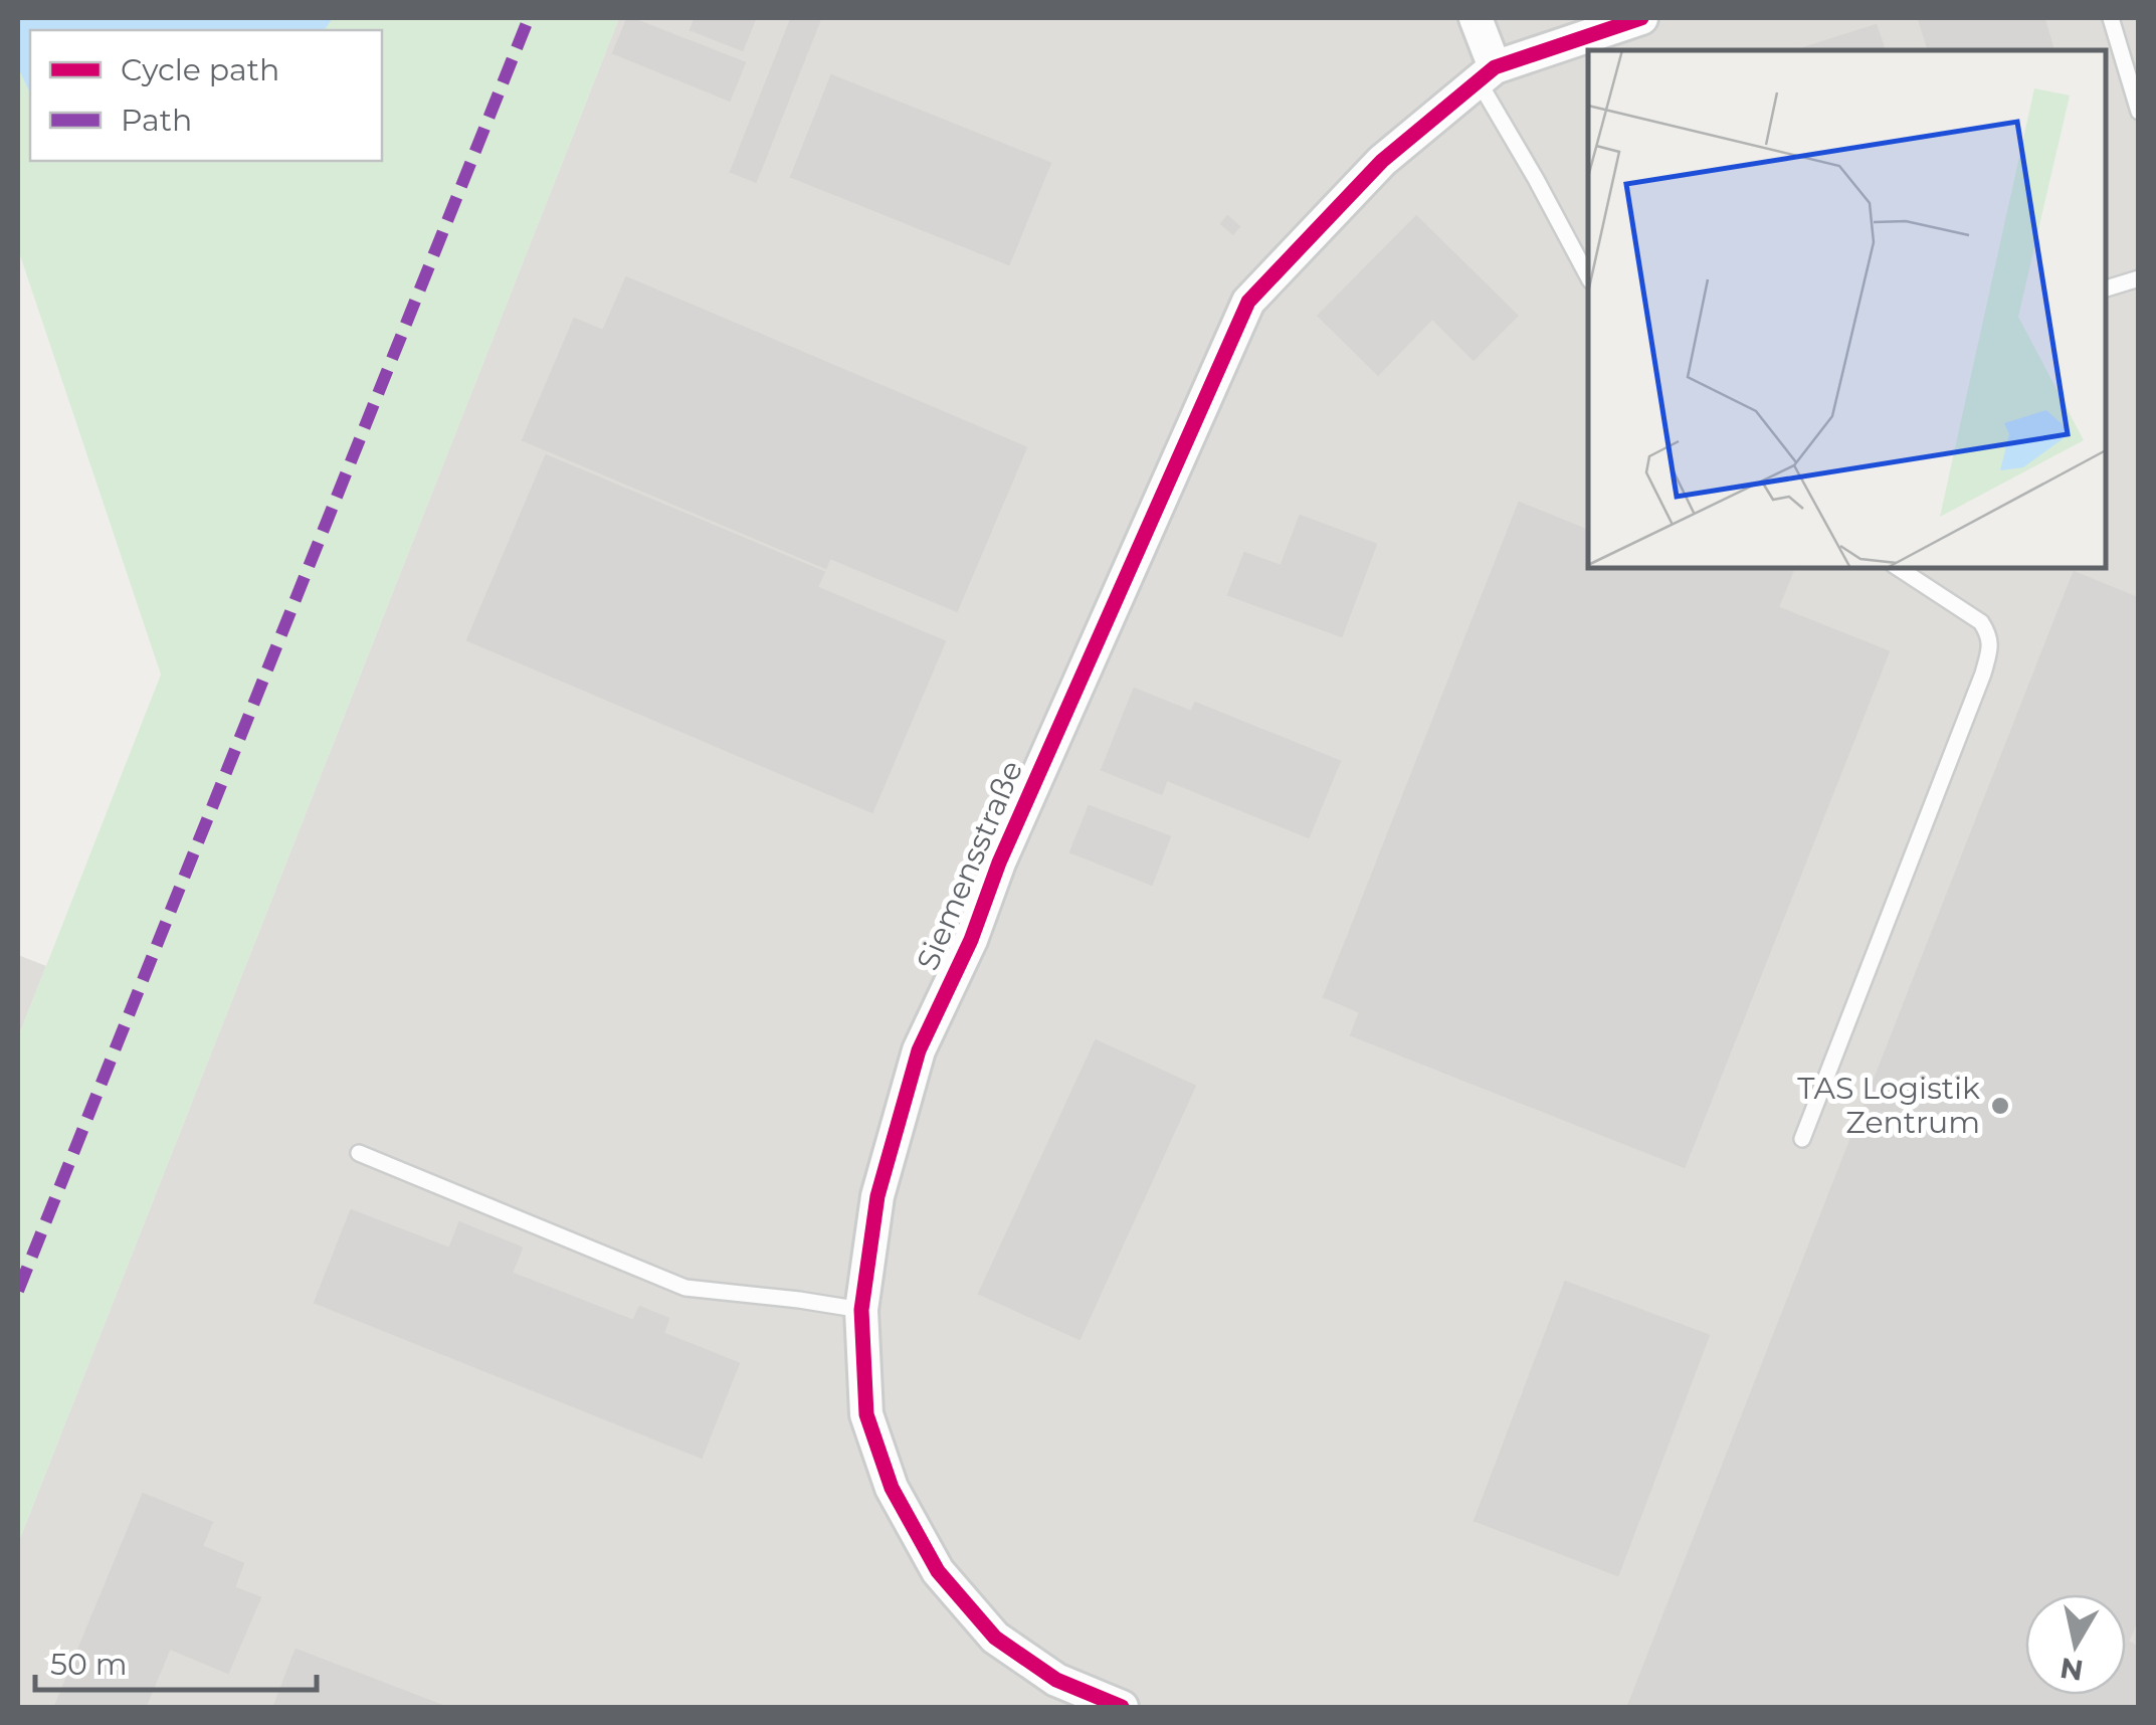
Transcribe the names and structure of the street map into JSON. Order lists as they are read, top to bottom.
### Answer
{
  "streets": {
    "street": ["Siemensstraße"]
  },
  "places": ["TAS Logistik Zentrum"],
  "legend": ["Cycle path", "Path"],
  "scale_bar": "50 m",
  "north": "bottom"
}
